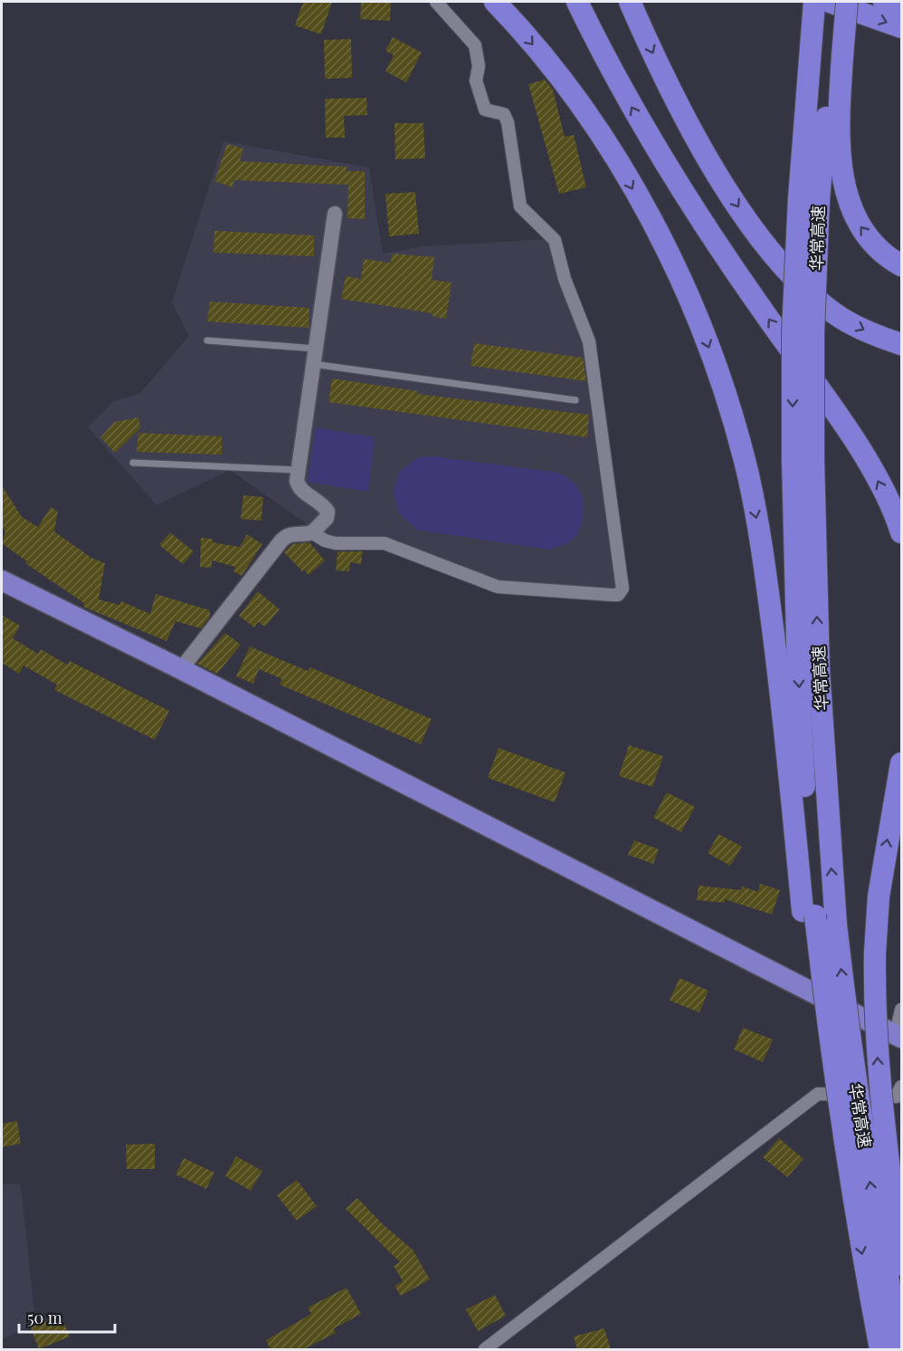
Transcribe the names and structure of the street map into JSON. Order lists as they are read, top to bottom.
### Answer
{
  "streets": {
    "highway": ["华常高速"]
  },
  "scale_bar": "50 m"
}
